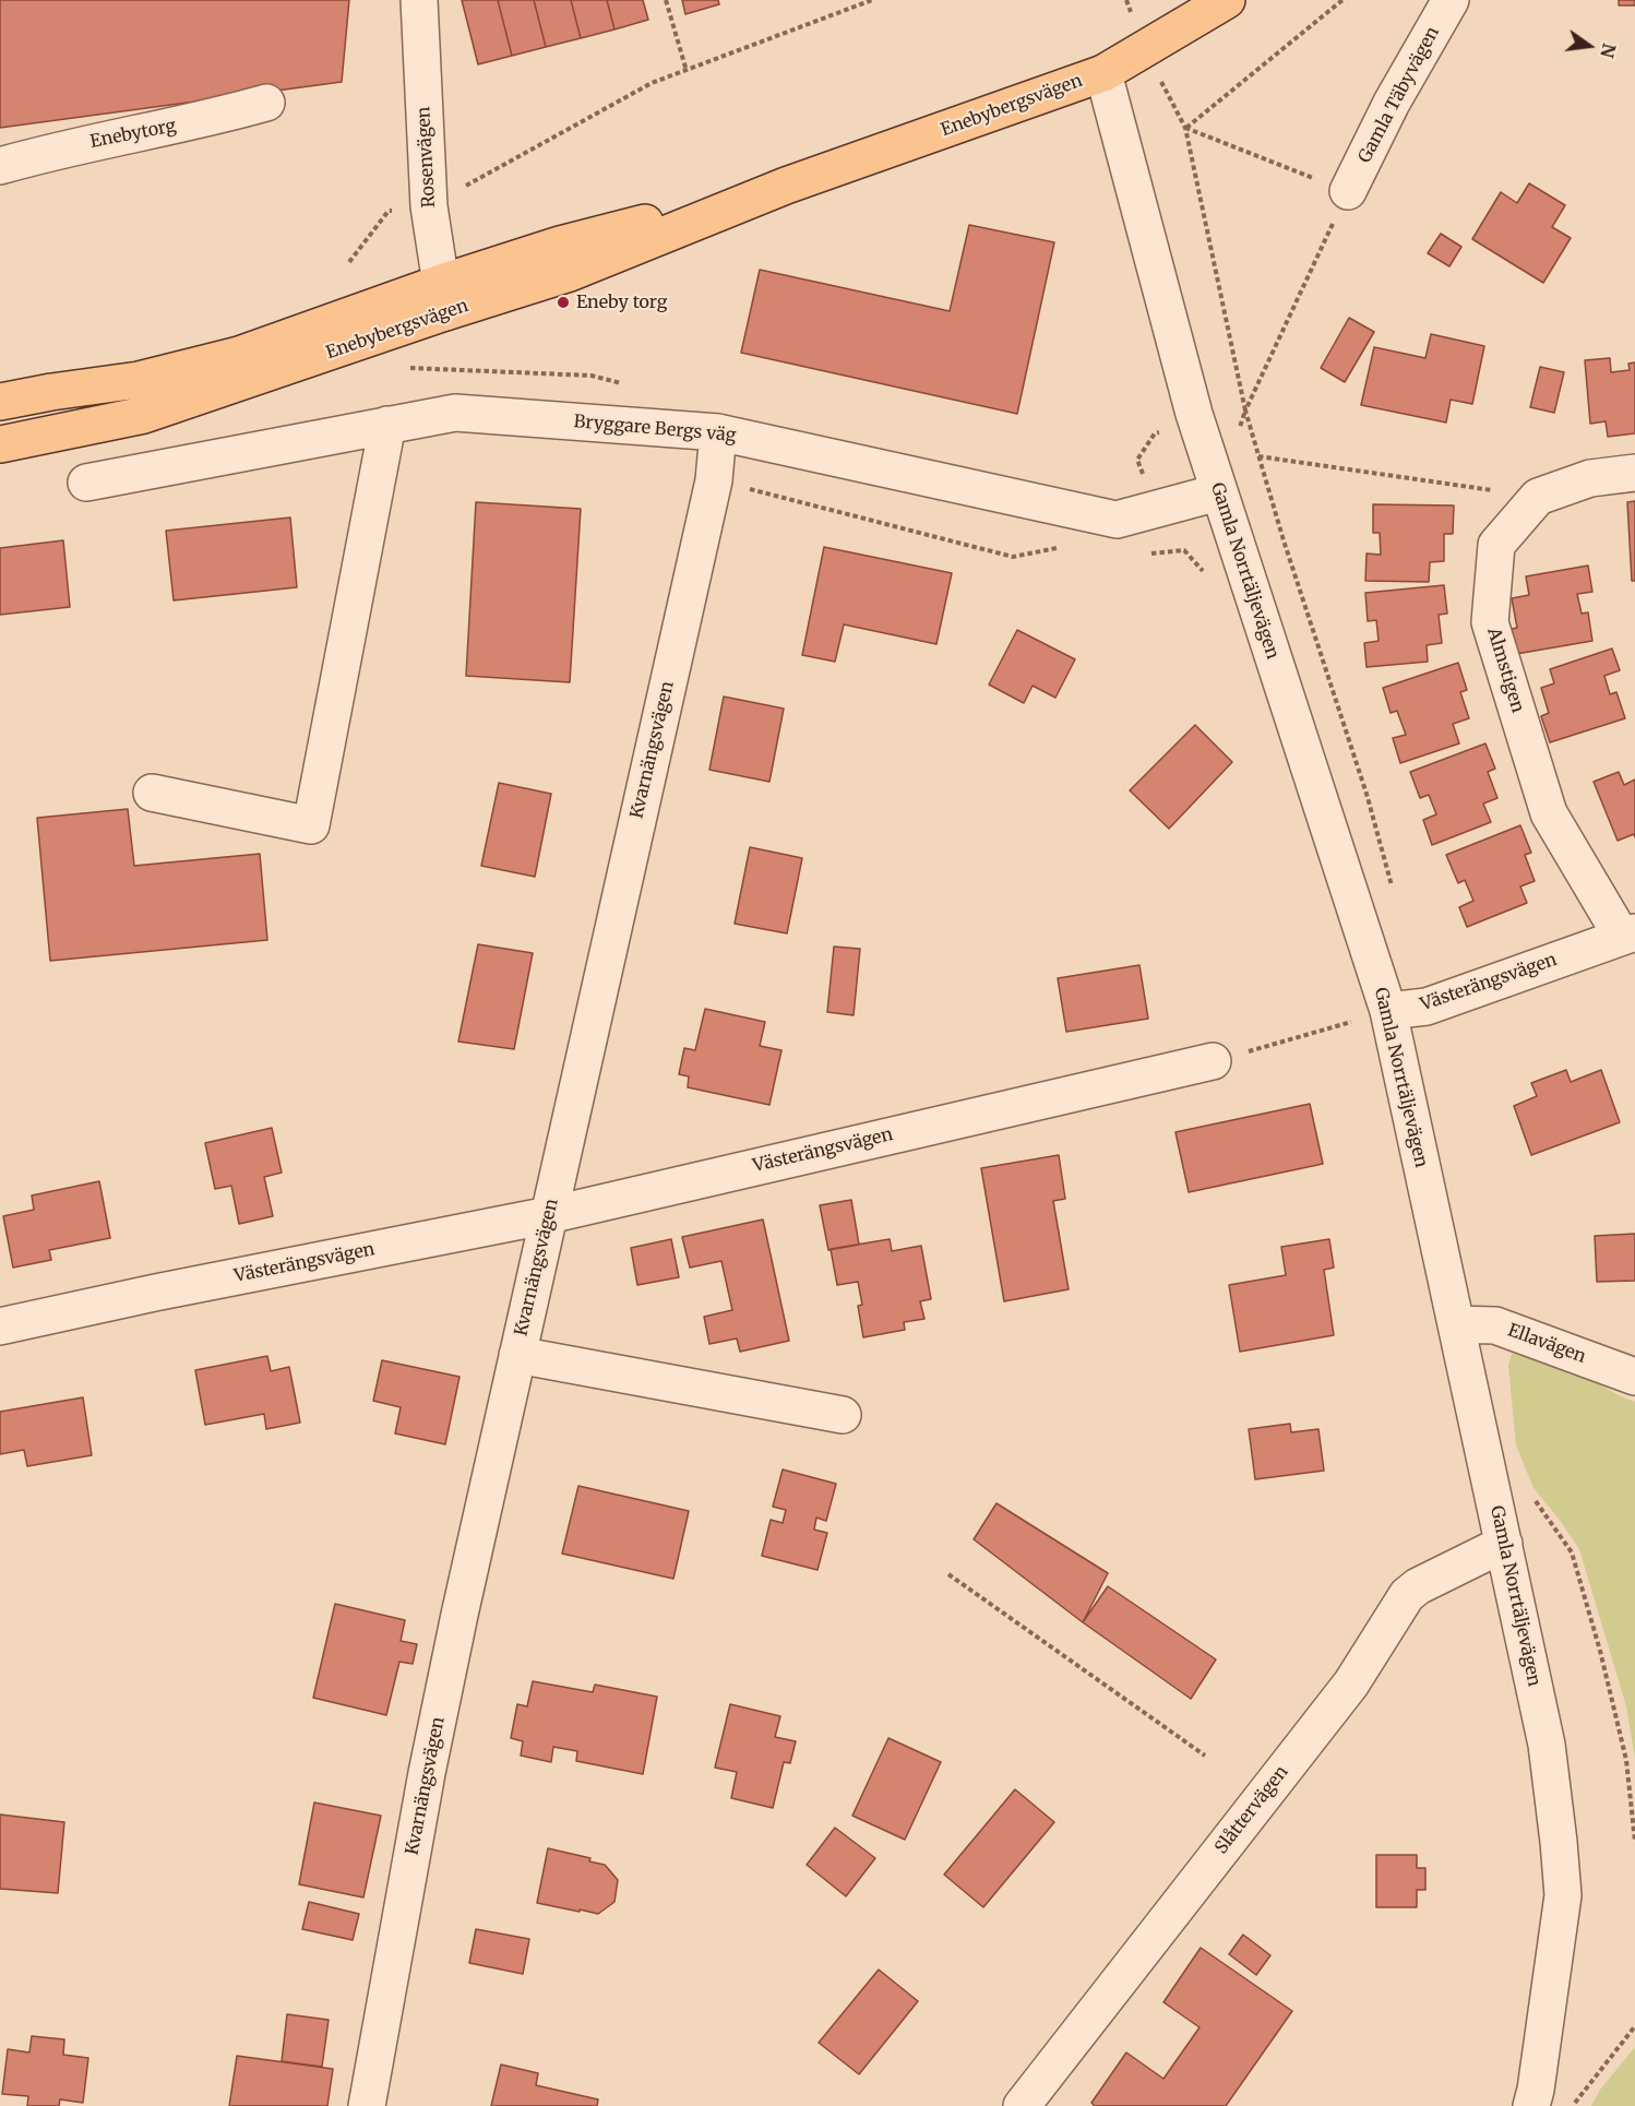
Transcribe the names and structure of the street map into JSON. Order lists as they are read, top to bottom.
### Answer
{
  "streets": {
    "main road": ["Enebybergsvägen"],
    "street": [
      "Gamla Täbyvägen",
      "Enebytorg",
      "Rosenvägen",
      "Bryggare Bergs väg",
      "Gamla Norrtäljevägen",
      "Almstigen",
      "Kvarnängsvägen",
      "Västerängsvägen",
      "Ellavägen",
      "Slåttervägen"
    ]
  },
  "crossings": [
    ["Enebybergsvägen", "Rosenvägen"],
    ["Enebybergsvägen", "Gamla Norrtäljevägen"],
    ["Bryggare Bergs väg", "Gamla Norrtäljevägen"],
    ["Bryggare Bergs väg", "Kvarnängsvägen"],
    ["Gamla Norrtäljevägen", "Västerängsvägen"],
    ["Gamla Norrtäljevägen", "Ellavägen"],
    ["Gamla Norrtäljevägen", "Slåttervägen"],
    ["Almstigen", "Västerängsvägen"],
    ["Kvarnängsvägen", "Västerängsvägen"]
  ],
  "places": ["Eneby torg"],
  "north": "right"
}
